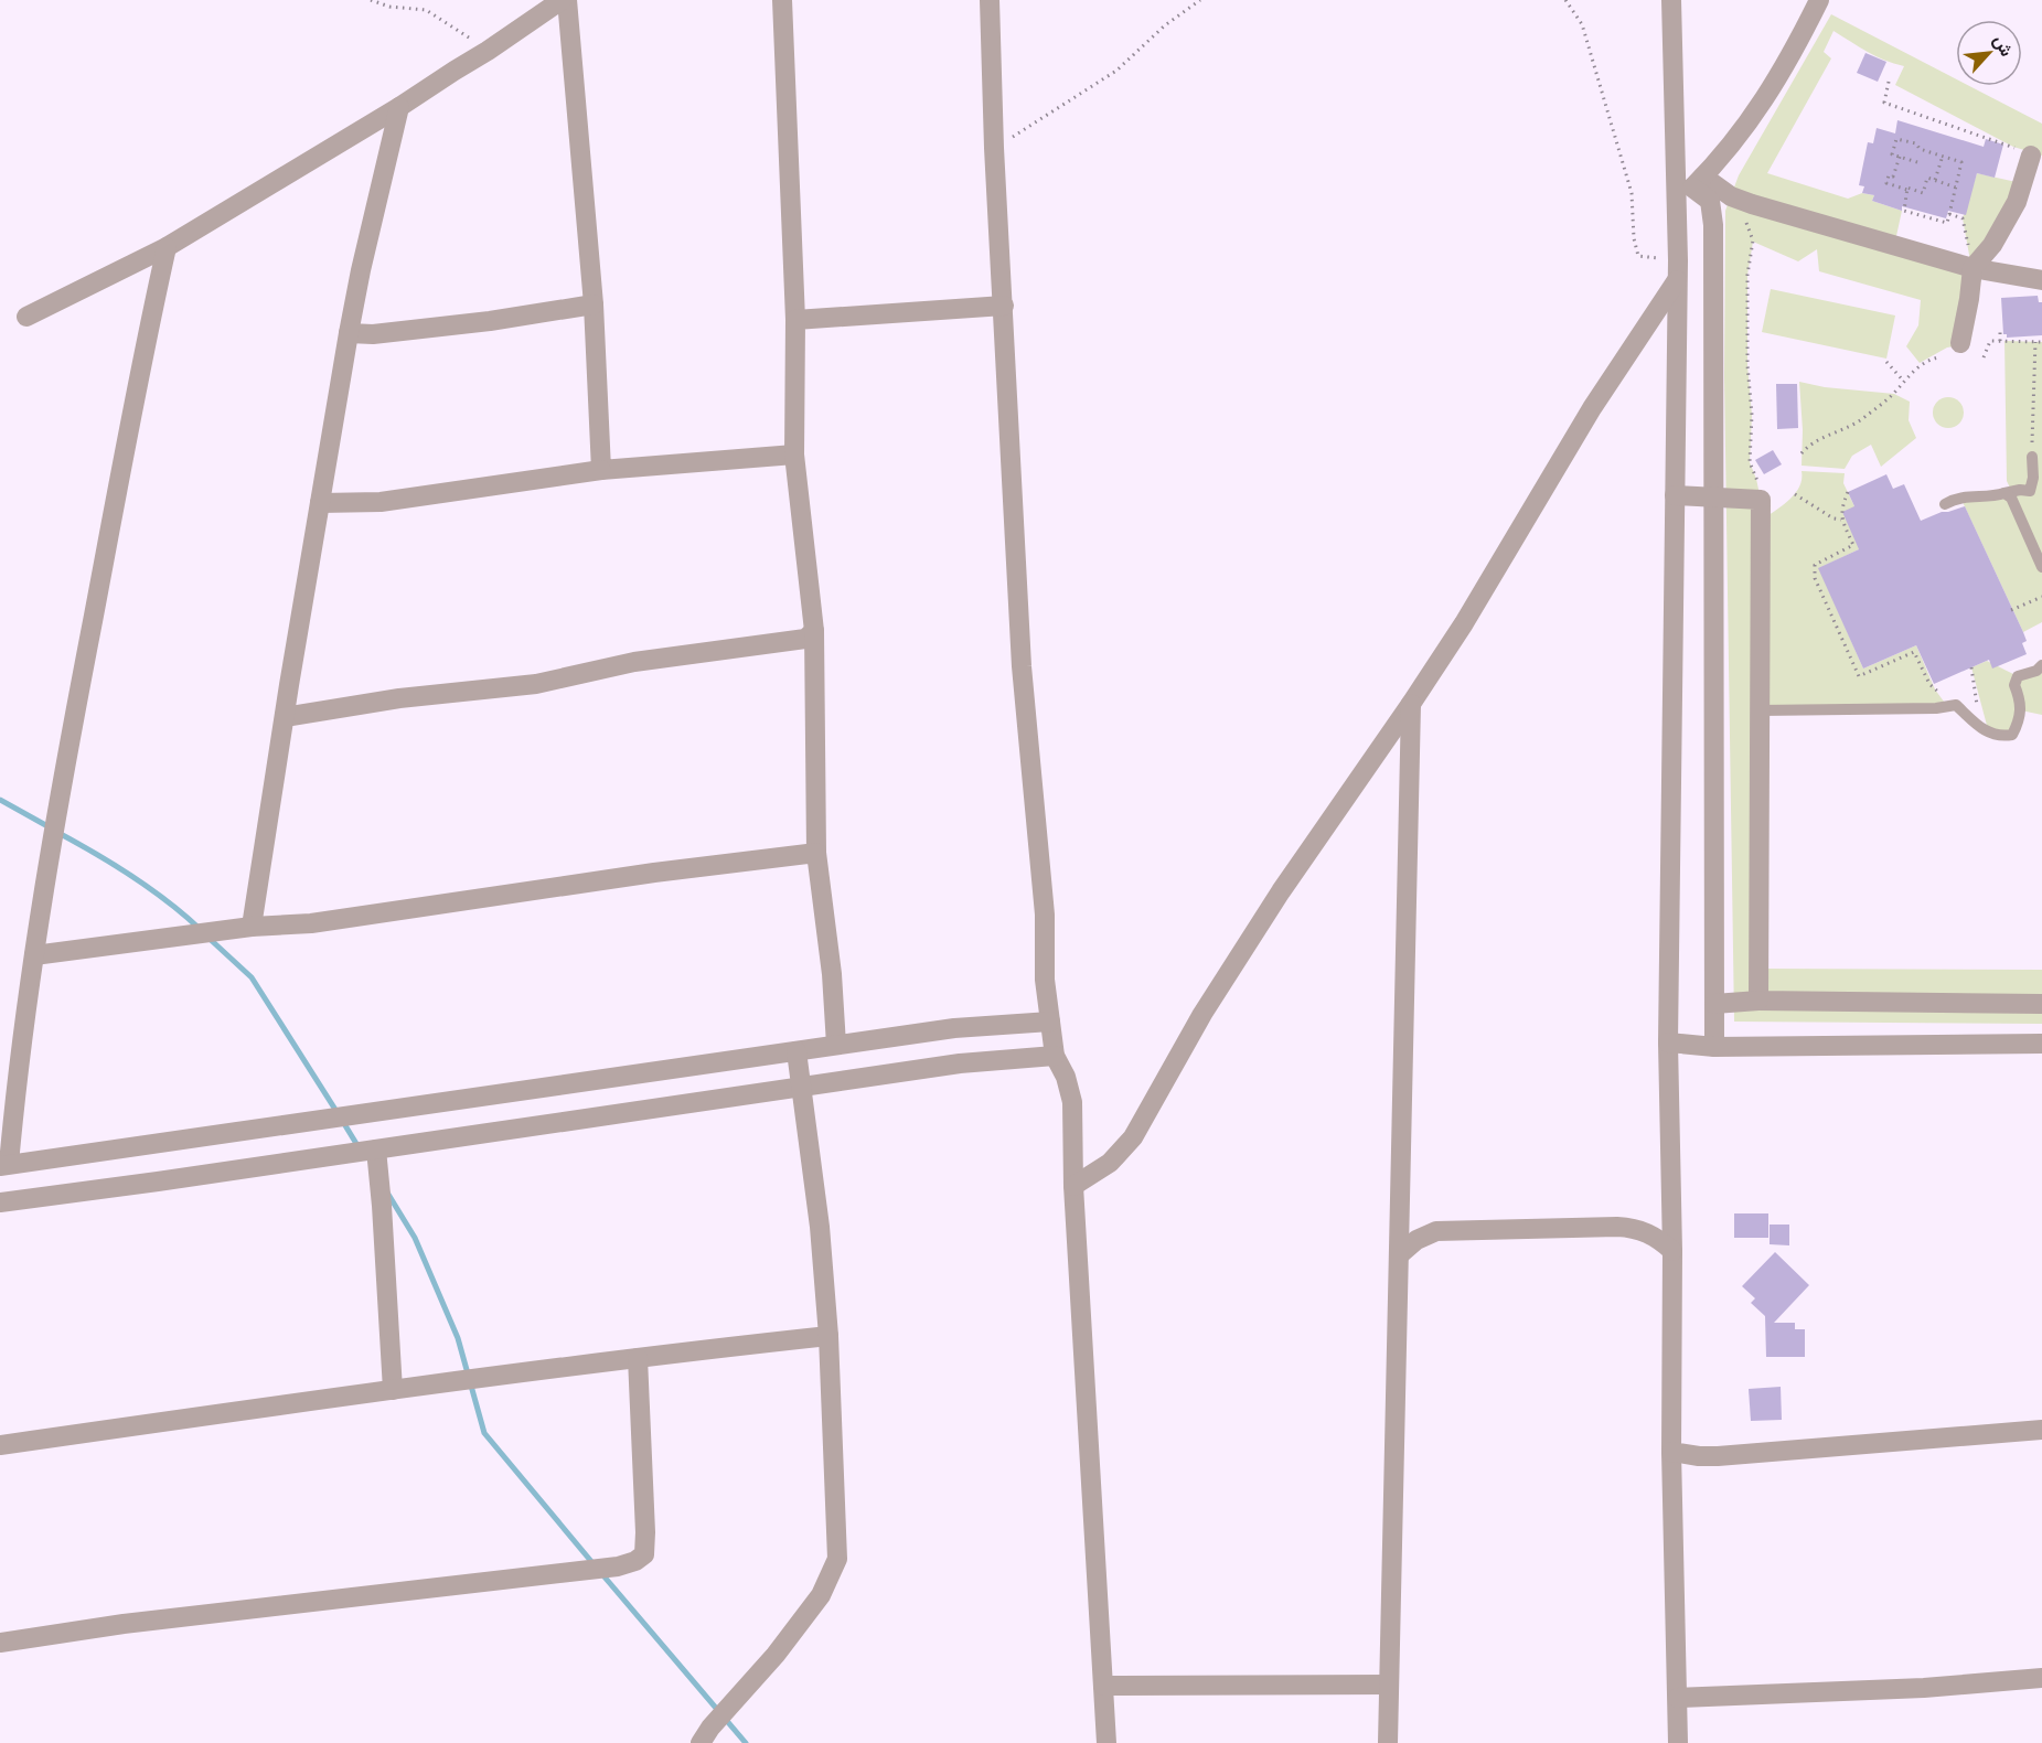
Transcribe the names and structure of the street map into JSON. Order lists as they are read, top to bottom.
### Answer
{
  "north": "top right"
}
